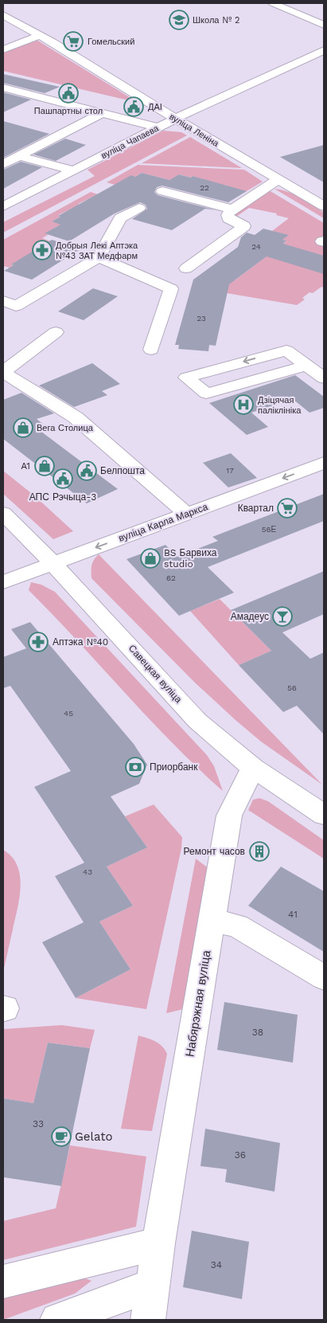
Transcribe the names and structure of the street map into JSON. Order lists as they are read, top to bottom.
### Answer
{
  "streets": {
    "street": [
      "вуліца Леніна",
      "вуліца Чапаева",
      "вуліца Карла Маркса",
      "Савецкая вуліца",
      "Набярэжная вуліца"
    ]
  },
  "crossings": [
    ["вуліца Леніна", "вуліца Чапаева"],
    ["вуліца Карла Маркса", "Савецкая вуліца"],
    ["Савецкая вуліца", "Набярэжная вуліца"]
  ],
  "one_way": ["вуліца Карла Маркса"],
  "places": {
    "school or university": ["Школа № 2"],
    "supermarket": ["Гомельский", "Квартал"],
    "public building": [
      "Пашпартны стол",
      "ДАІ",
      "Белпошта",
      "АПС Рэчыца-3"
    ],
    "pharmacy": ["Добрыя Лекі Аптэка №43 ЗАТ Медфарм", "Аптэка №40"],
    "hospital": ["Дзіцячая паліклініка"],
    "shop": ["Вега Столица", "A1", "BS Барвиха studio"],
    "bar": ["Амадеус"],
    "bank": ["Приорбанк"],
    "building": ["Ремонт часов"],
    "cafe": ["Gelato"]
  },
  "house_numbers": [
    "22",
    "24",
    "23",
    "17",
    "56Е",
    "62",
    "56",
    "45",
    "43",
    "41",
    "38",
    "33",
    "36",
    "34"
  ]
}
